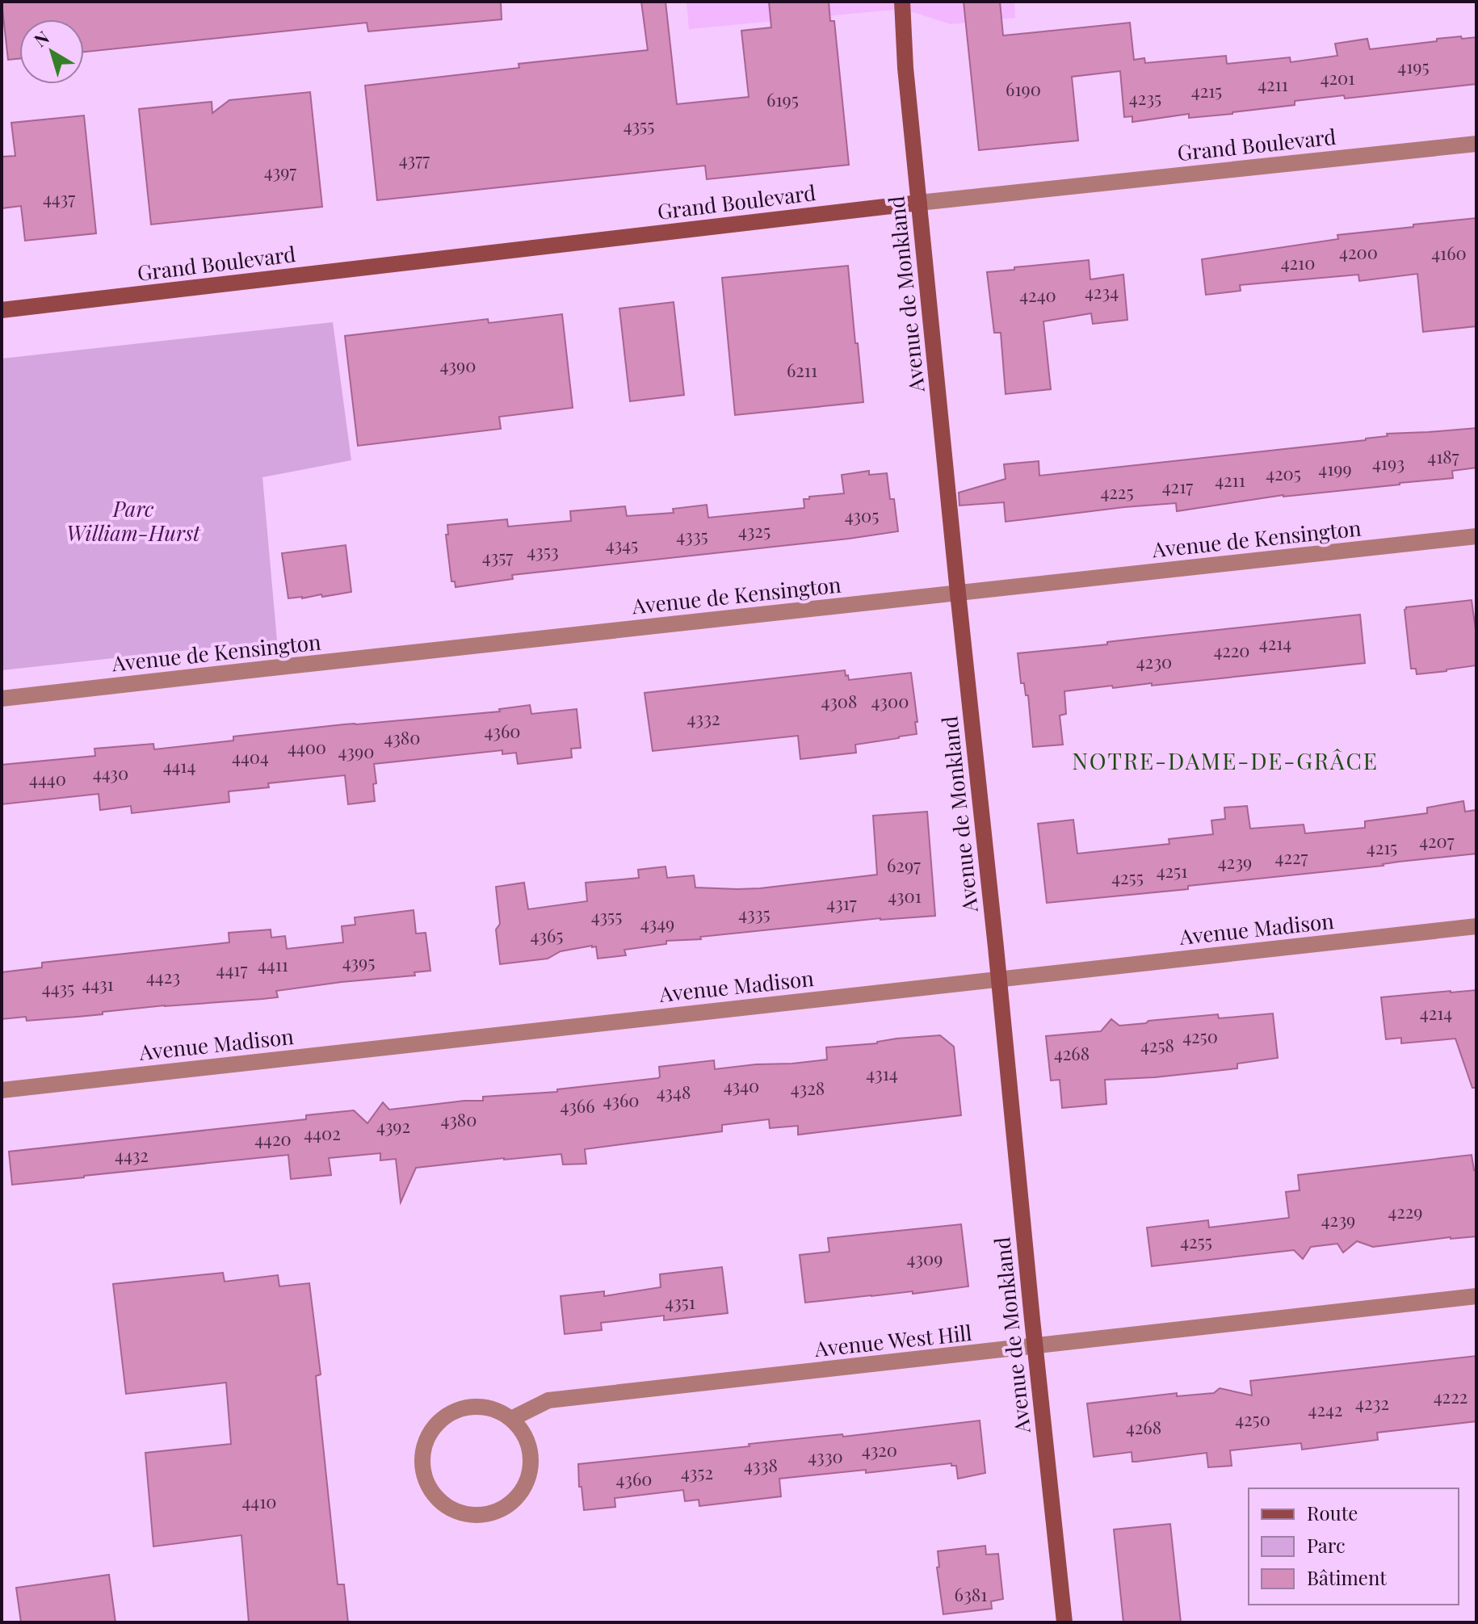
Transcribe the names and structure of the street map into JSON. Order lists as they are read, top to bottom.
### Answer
{
  "streets": {
    "street": [
      "Grand Boulevard",
      "Avenue de Monkland",
      "Avenue de Kensington",
      "Avenue Madison",
      "Avenue West Hill"
    ]
  },
  "crossings": [
    ["Grand Boulevard", "Avenue de Monkland"],
    ["Avenue de Monkland", "Avenue de Kensington"],
    ["Avenue de Monkland", "Avenue Madison"],
    ["Avenue de Monkland", "Avenue West Hill"]
  ],
  "districts": ["NOTRE-DAME-DE-GRÂCE"],
  "parks": ["Parc William-Hurst"],
  "house_numbers": [
    "4195",
    "4201",
    "4211",
    "6190",
    "4215",
    "4235",
    "6195",
    "4355",
    "4377",
    "4397",
    "4437",
    "4200",
    "4160",
    "4210",
    "4234",
    "4240",
    "4390",
    "6211",
    "4187",
    "4193",
    "4199",
    "4205",
    "4211",
    "4217",
    "4225",
    "4305",
    "4325",
    "4335",
    "4345",
    "4353",
    "4357",
    "4214",
    "4220",
    "4230",
    "4308",
    "4300",
    "4332",
    "4360",
    "4380",
    "4400",
    "4390",
    "4404",
    "4414",
    "4430",
    "4440",
    "4207",
    "4215",
    "4227",
    "4239",
    "6297",
    "4251",
    "4255",
    "4301",
    "4317",
    "4335",
    "4355",
    "4349",
    "4365",
    "4395",
    "4411",
    "4417",
    "4423",
    "4431",
    "4435",
    "4214",
    "4250",
    "4258",
    "4268",
    "4314",
    "4340",
    "4328",
    "4348",
    "4360",
    "4366",
    "4380",
    "4392",
    "4402",
    "4420",
    "4432",
    "4229",
    "4239",
    "4255",
    "4309",
    "4351",
    "4222",
    "4232",
    "4242",
    "4250",
    "4268",
    "4320",
    "4330",
    "4338",
    "4352",
    "4360",
    "4410",
    "6381"
  ],
  "legend": ["Route", "Parc", "Bâtiment"],
  "north": "top left"
}
